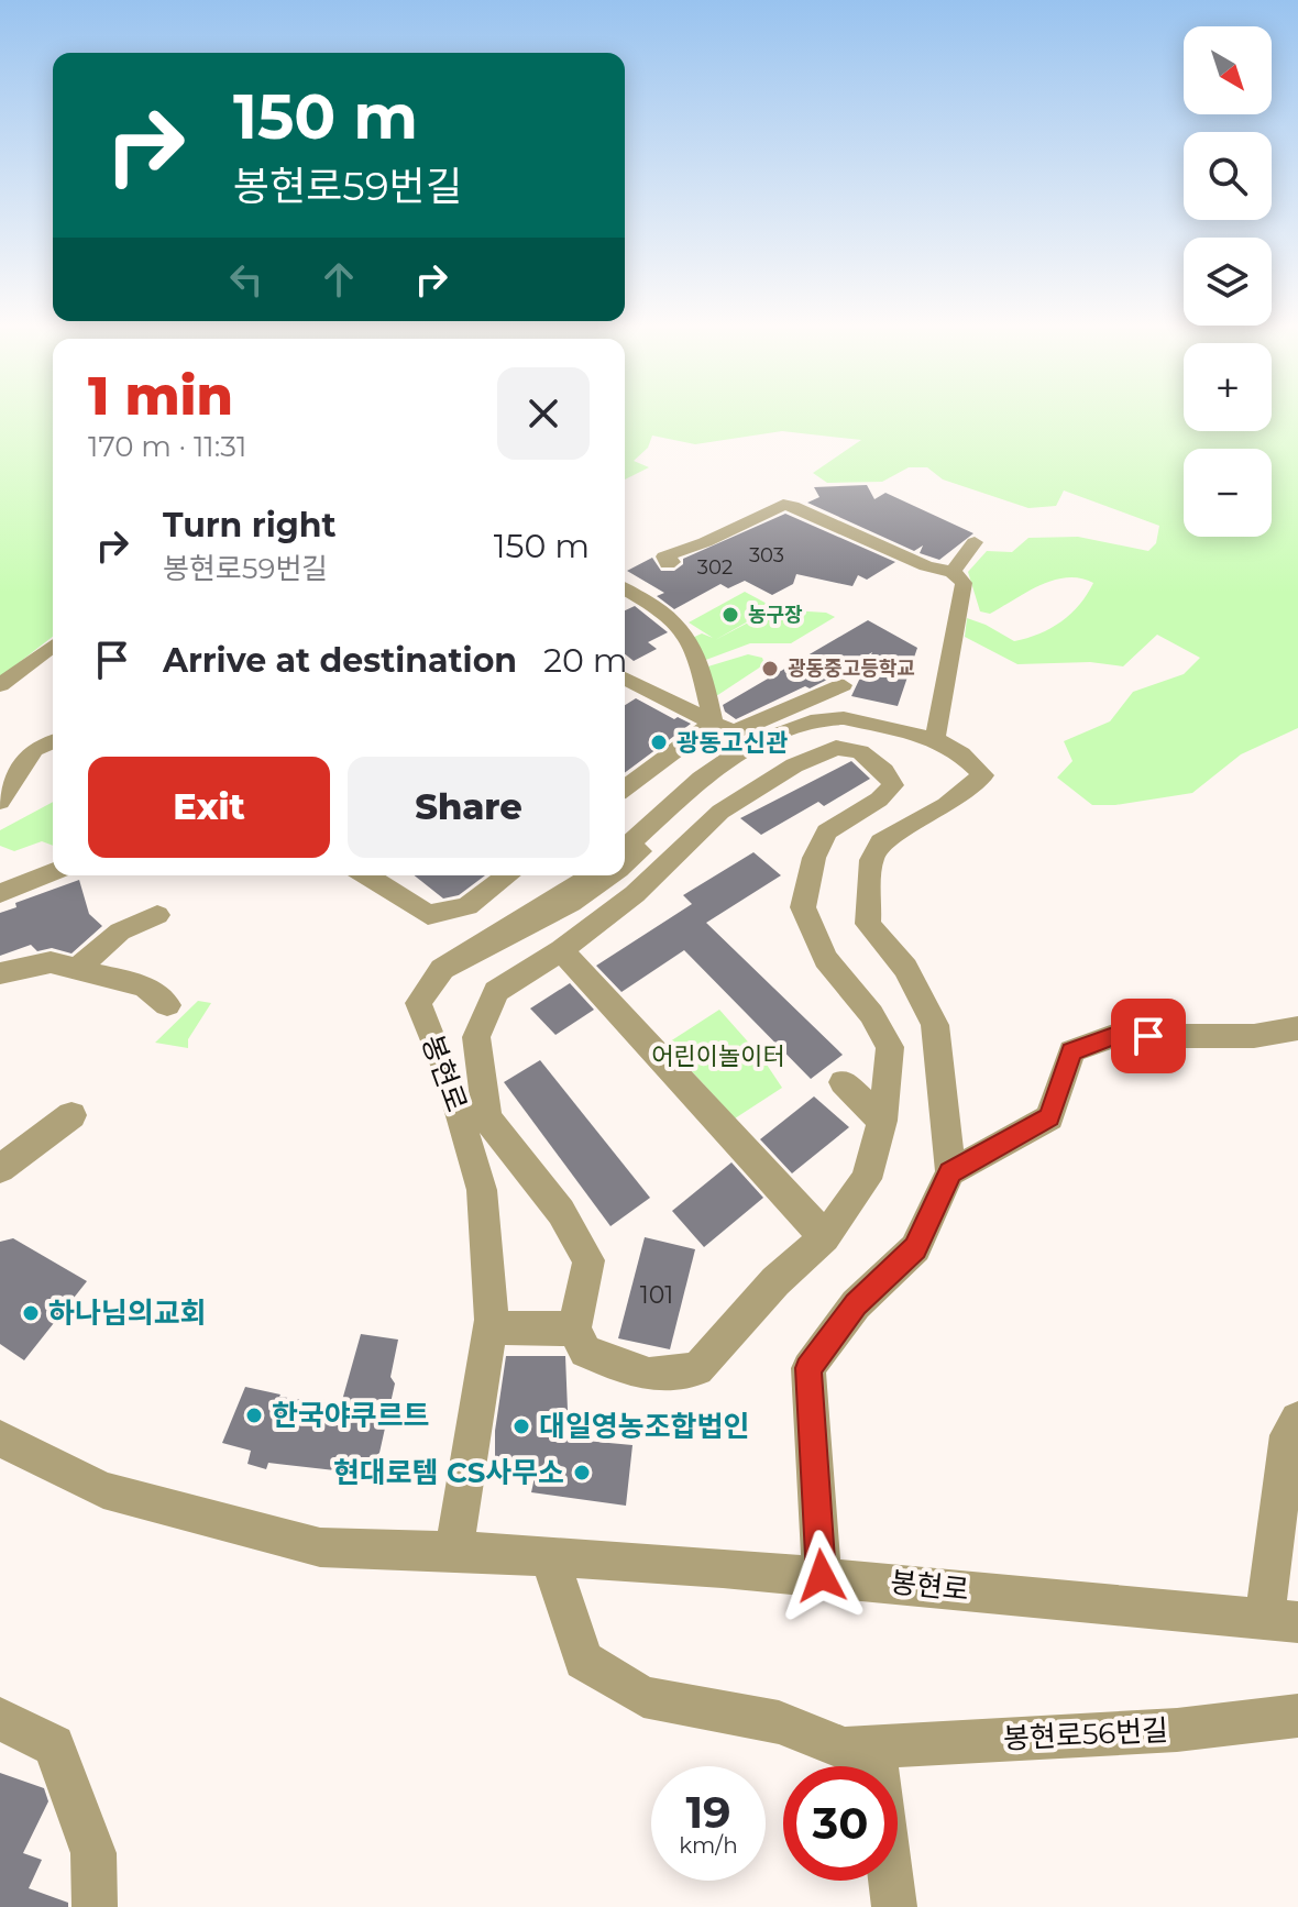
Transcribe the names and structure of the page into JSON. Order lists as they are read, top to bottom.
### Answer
{
  "streets": {
    "street": ["봉현로", "봉현로56번길"]
  },
  "crossings": [
    ["봉현로", "봉현로56번길"]
  ],
  "parks": ["어린이놀이터"],
  "places": [
    "농구장",
    "광동중고등학교",
    "광동고신관",
    "하나님의교회",
    "한국야쿠르트",
    "대일영농조합법인",
    "현대로템 CS사무소"
  ],
  "house_numbers": ["303", "302", "101"],
  "north": "bottom right",
  "page": {
    "map_buttons": ["+", "−"],
    "turn": ["150 m", "봉현로59번길"],
    "heading": ["1 min", "170 m · 11:31"],
    "list": [
      {
        "name": "Turn right",
        "note": "봉현로59번길",
        "value": "150 m"
      },
      {
        "name": "Arrive at destination",
        "value": "20 m"
      }
    ],
    "buttons": ["Exit", "Share"],
    "speed": "19 km/h",
    "limit": "30"
  }
}
